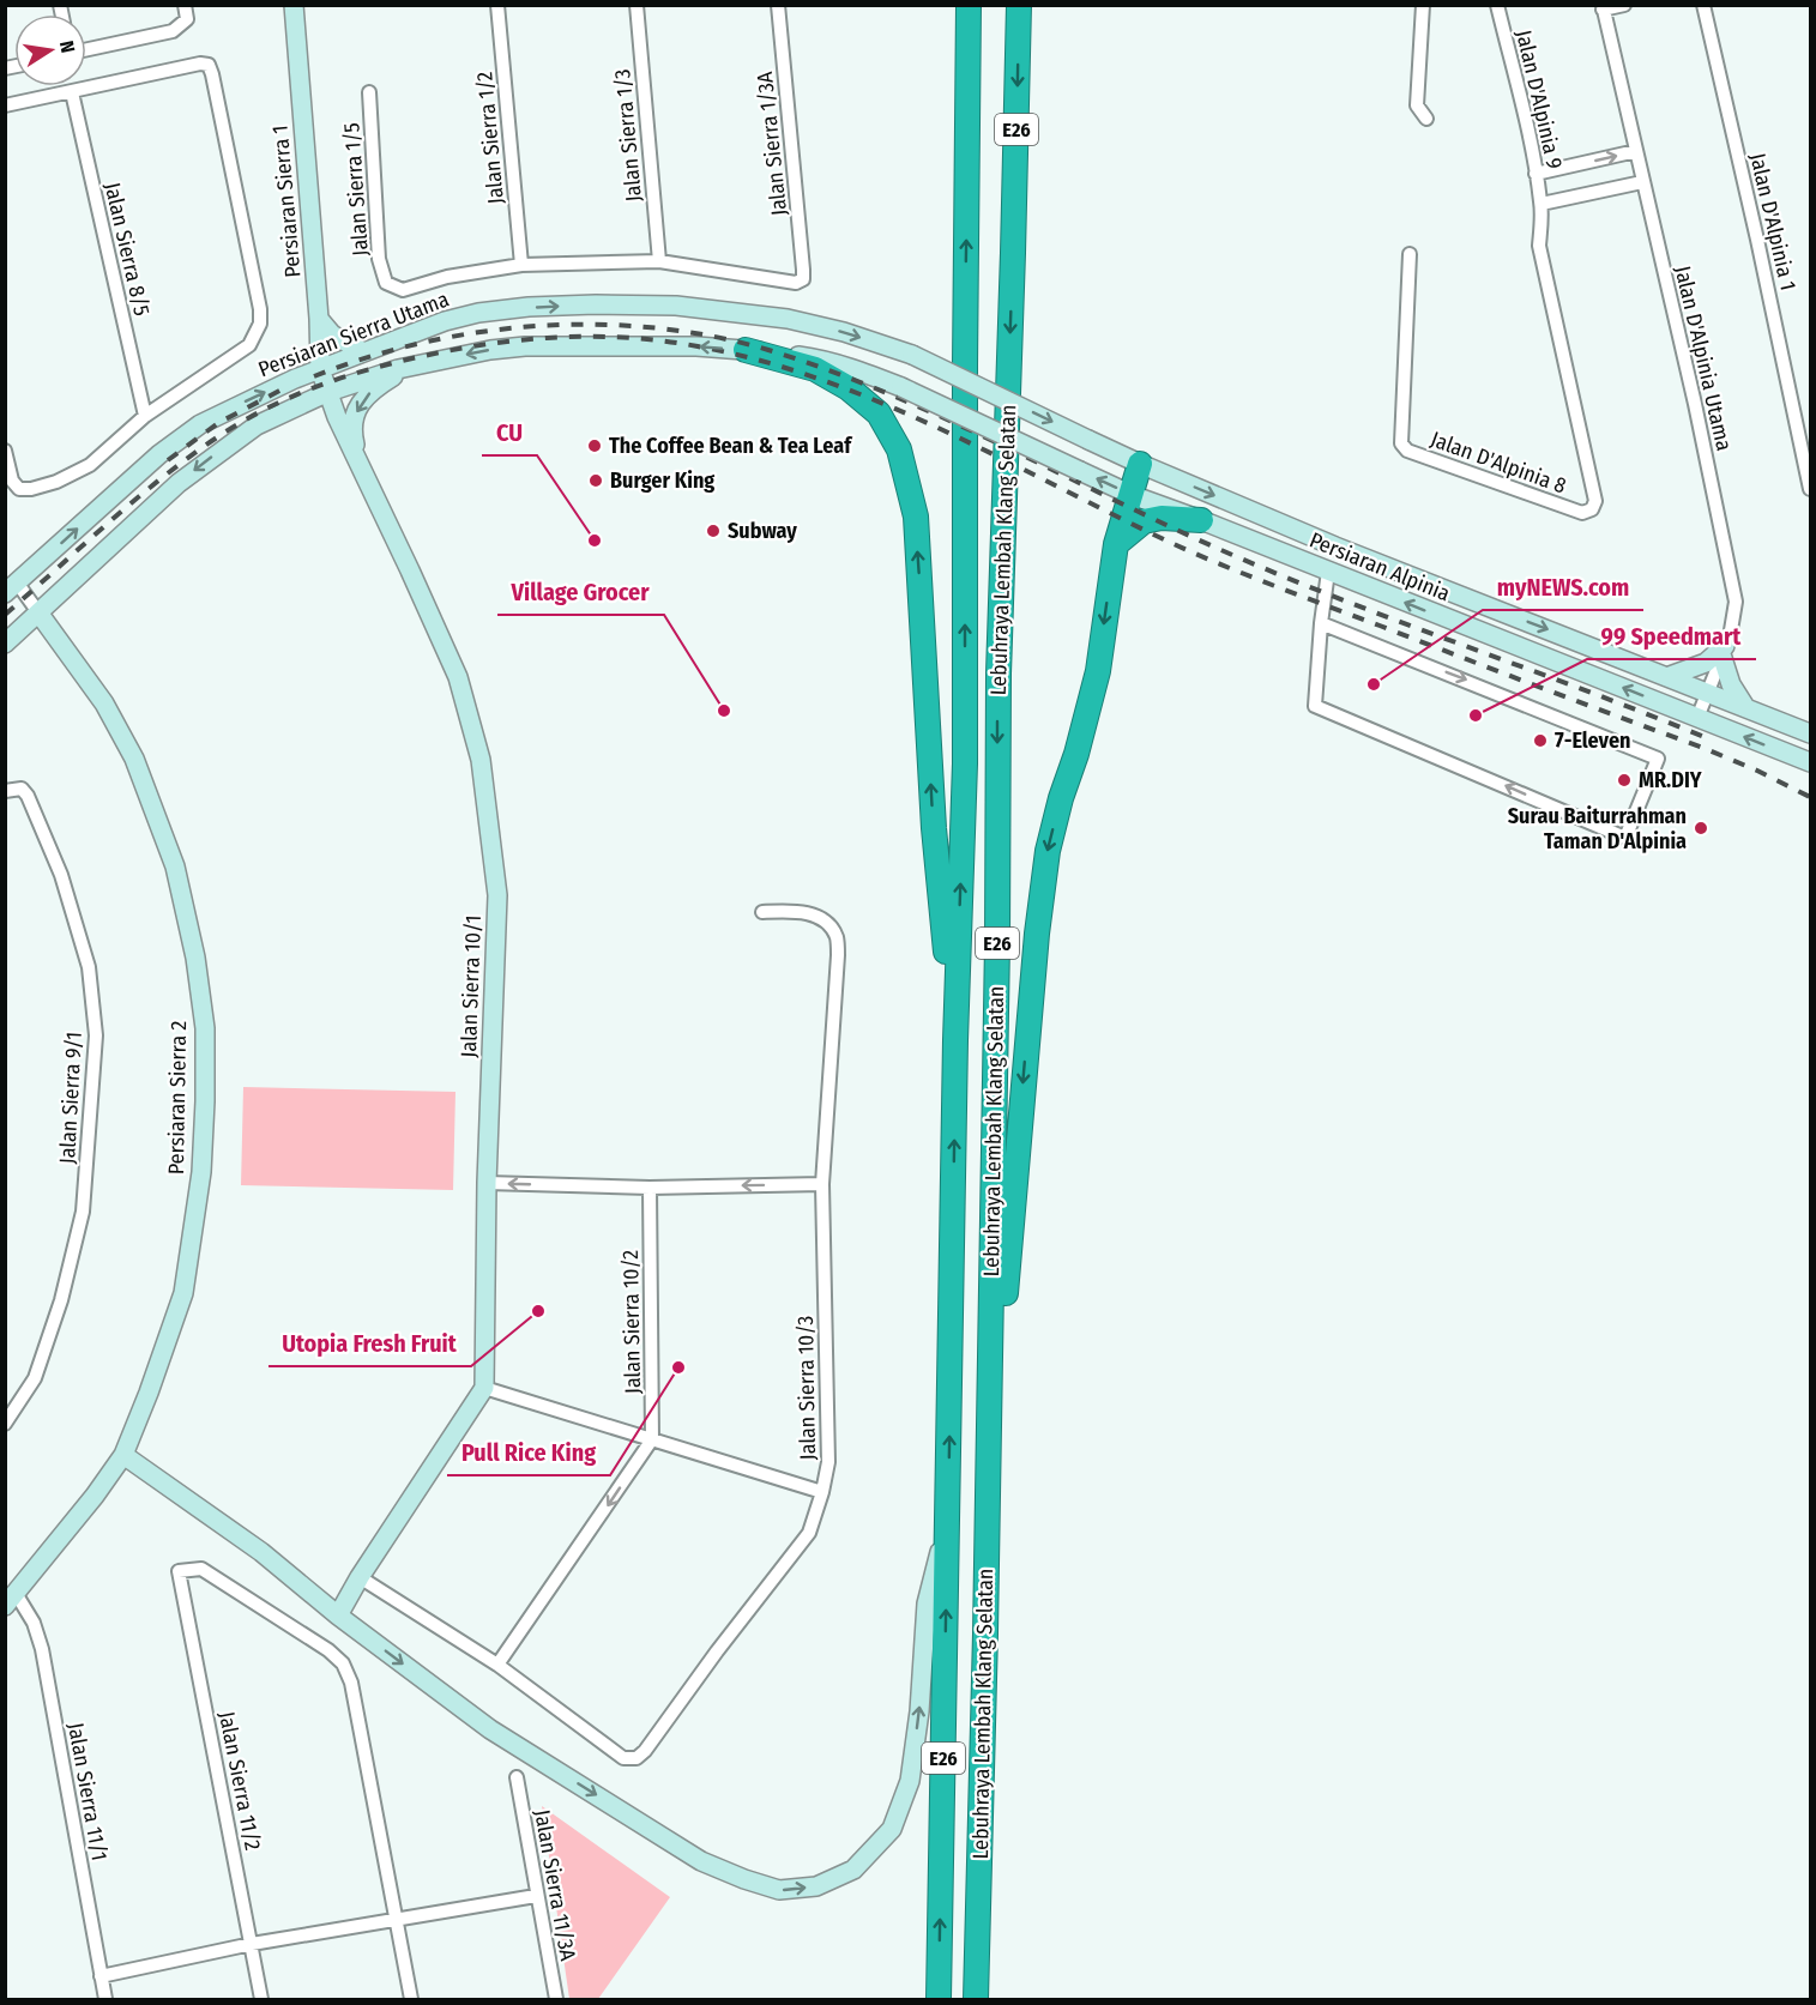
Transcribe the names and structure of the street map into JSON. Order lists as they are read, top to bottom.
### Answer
{
  "streets": {
    "highway": ["E26", "Lebuhraya Lembah Klang Selatan"],
    "main road": [
      "Persiaran Sierra 1",
      "Persiaran Sierra Utama",
      "Persiaran Alpinia",
      "Jalan Sierra 10/1",
      "Persiaran Sierra 2"
    ],
    "street": [
      "Jalan D'Alpinia 9",
      "Jalan Sierra 1/3",
      "Jalan Sierra 1/2",
      "Jalan Sierra 1/3A",
      "Jalan Sierra 1/5",
      "Jalan D'Alpinia 1",
      "Jalan Sierra 8/5",
      "Jalan D'Alpinia Utama",
      "Jalan D'Alpinia 8",
      "Jalan Sierra 9/1",
      "Jalan Sierra 10/2",
      "Jalan Sierra 10/3",
      "Jalan Sierra 11/2",
      "Jalan Sierra 11/1",
      "Jalan Sierra 11/3A"
    ]
  },
  "crossings": [
    ["Jalan D'Alpinia 9", "Jalan D'Alpinia 8"],
    ["Jalan Sierra 1/3", "Jalan Sierra 1/3A"],
    ["Jalan Sierra 1/2", "Jalan Sierra 1/5"],
    ["Persiaran Sierra 1", "Persiaran Sierra Utama"],
    ["Persiaran Sierra 1", "Jalan Sierra 10/1"],
    ["Persiaran Sierra Utama", "Persiaran Alpinia"],
    ["Persiaran Sierra Utama", "Jalan Sierra 10/1"],
    ["Persiaran Sierra Utama", "Persiaran Sierra 2"],
    ["Jalan D'Alpinia Utama", "Persiaran Alpinia"],
    ["Persiaran Sierra 2", "Jalan Sierra 11/1"]
  ],
  "places": [
    "The Coffee Bean & Tea Leaf",
    "Burger King",
    "Subway",
    "CU",
    "myNEWS.com",
    "Village Grocer",
    "99 Speedmart",
    "7-Eleven",
    "MR.DIY",
    "Surau Baiturrahman Taman D'Alpinia",
    "Utopia Fresh Fruit",
    "Pull Rice King"
  ],
  "north": "right"
}
